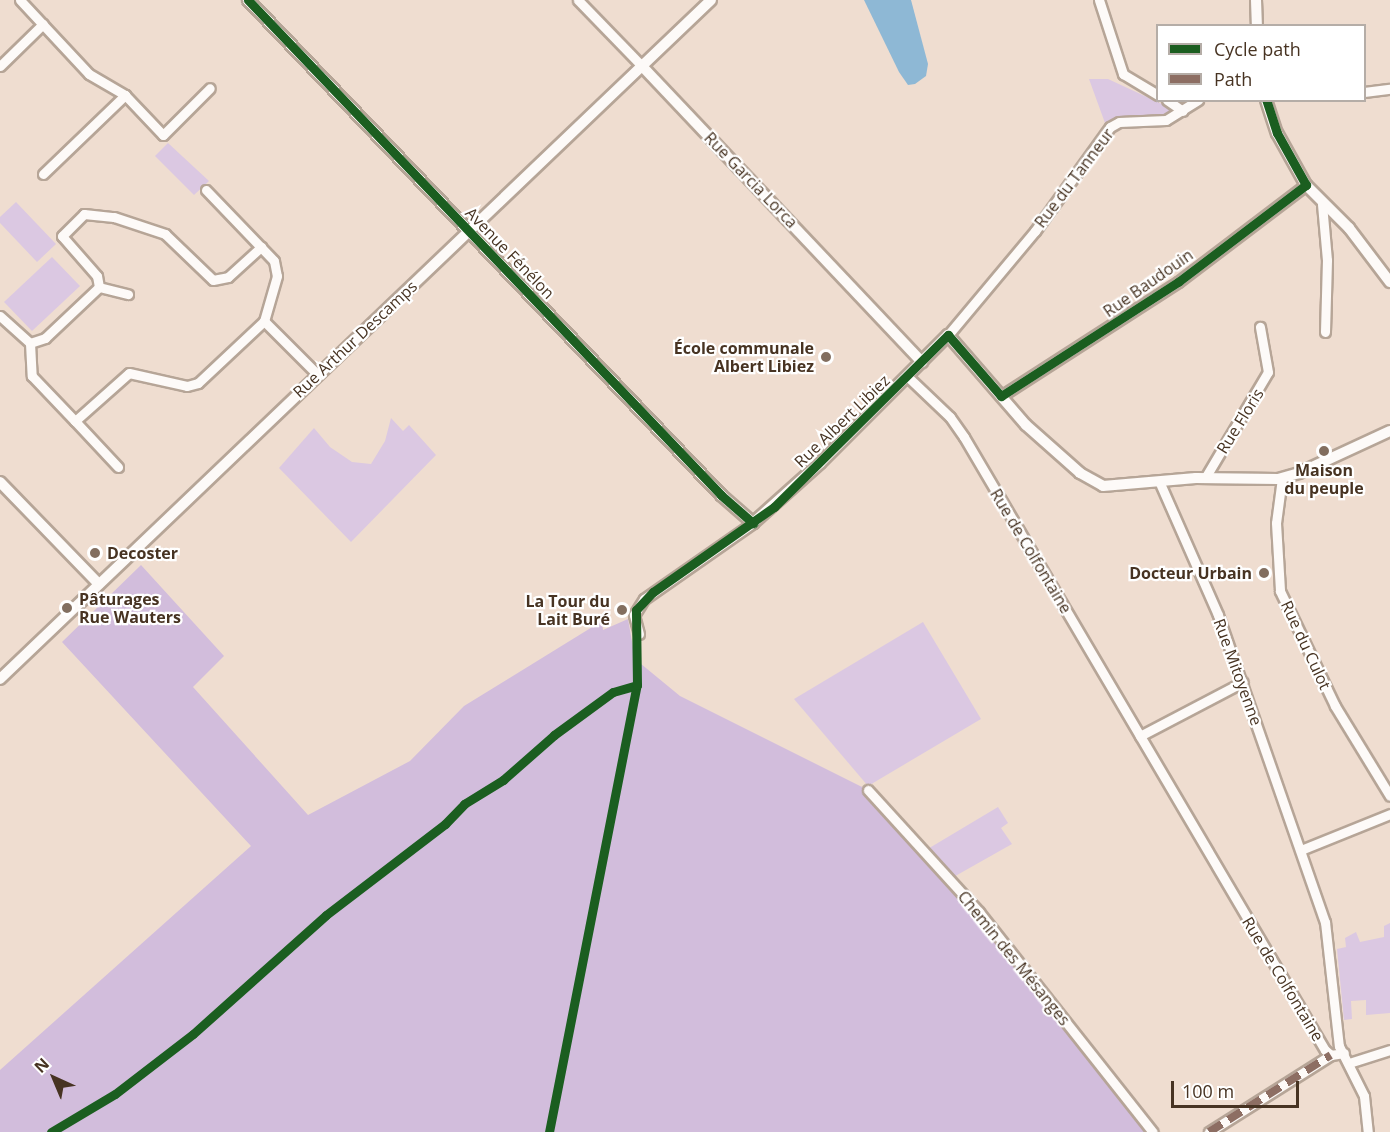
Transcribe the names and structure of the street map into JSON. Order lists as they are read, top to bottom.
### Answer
{
  "streets": {
    "street": [
      "Rue du Tanneur",
      "Rue Garcia Lorca",
      "Avenue Fénélon",
      "Rue Baudouin",
      "Rue Arthur Descamps",
      "Rue Albert Libiez",
      "Rue Floris",
      "Rue de Colfontaine",
      "Rue du Culot",
      "Rue Mitoyenne",
      "Chemin des Mésanges"
    ]
  },
  "crossings": [
    ["Rue du Tanneur", "Rue Albert Libiez"],
    ["Rue Garcia Lorca", "Rue Arthur Descamps"],
    ["Rue Garcia Lorca", "Rue Albert Libiez"],
    ["Avenue Fénélon", "Rue Arthur Descamps"],
    ["Avenue Fénélon", "Rue Albert Libiez"],
    ["Rue Albert Libiez", "Rue de Colfontaine"],
    ["Rue de Colfontaine", "Rue Mitoyenne"]
  ],
  "places": [
    "École communale Albert Libiez",
    "Maison du peuple",
    "Decoster",
    "Docteur Urbain",
    "Pâturages Rue Wauters",
    "La Tour du Lait Buré"
  ],
  "legend": ["Cycle path", "Path"],
  "scale_bar": "100 m",
  "north": "top left"
}
